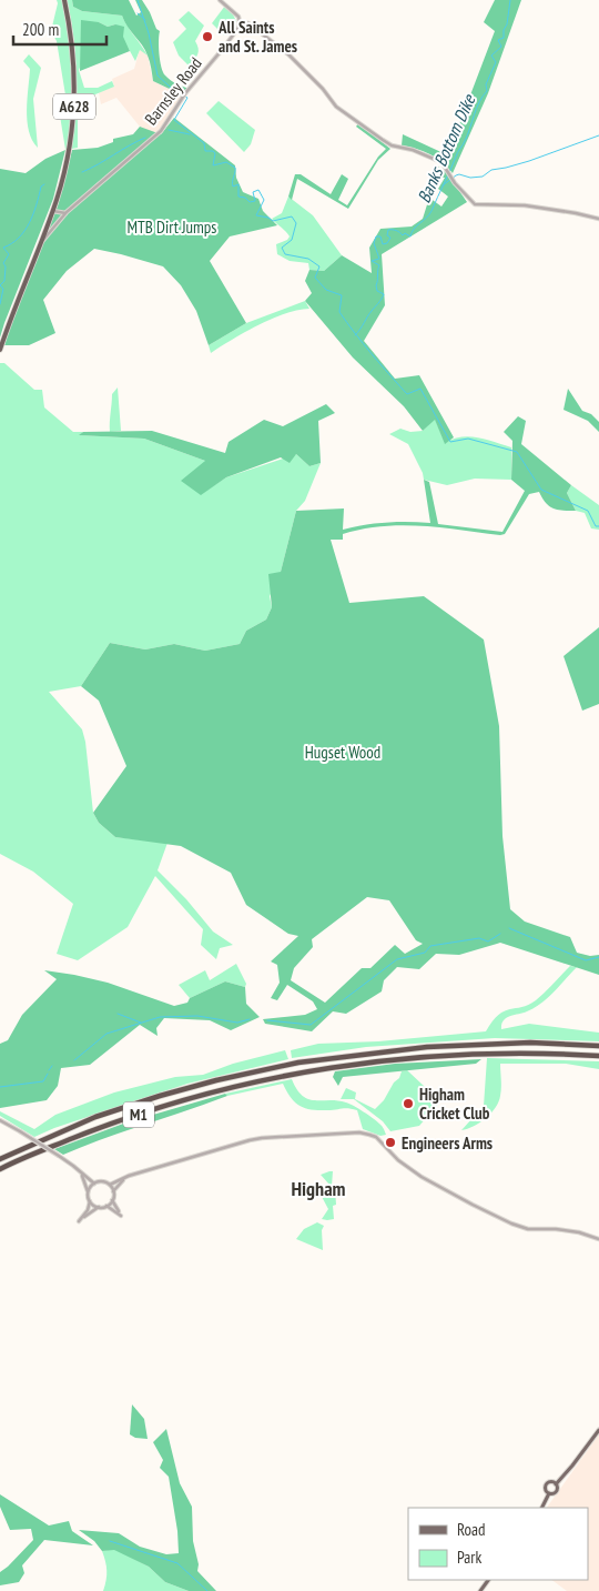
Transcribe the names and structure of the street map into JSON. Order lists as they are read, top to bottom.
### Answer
{
  "streets": {
    "highway": ["Barnsley Road", "A628", "M1"]
  },
  "crossings": [
    ["Barnsley Road", "A628"]
  ],
  "districts": ["Higham"],
  "water": ["Banks Bottom Dike"],
  "parks": ["MTB Dirt Jumps", "Hugset Wood"],
  "places": ["All Saints and St. James", "Higham Cricket Club", "Engineers Arms"],
  "legend": ["Road", "Park"],
  "scale_bar": "200 m"
}
